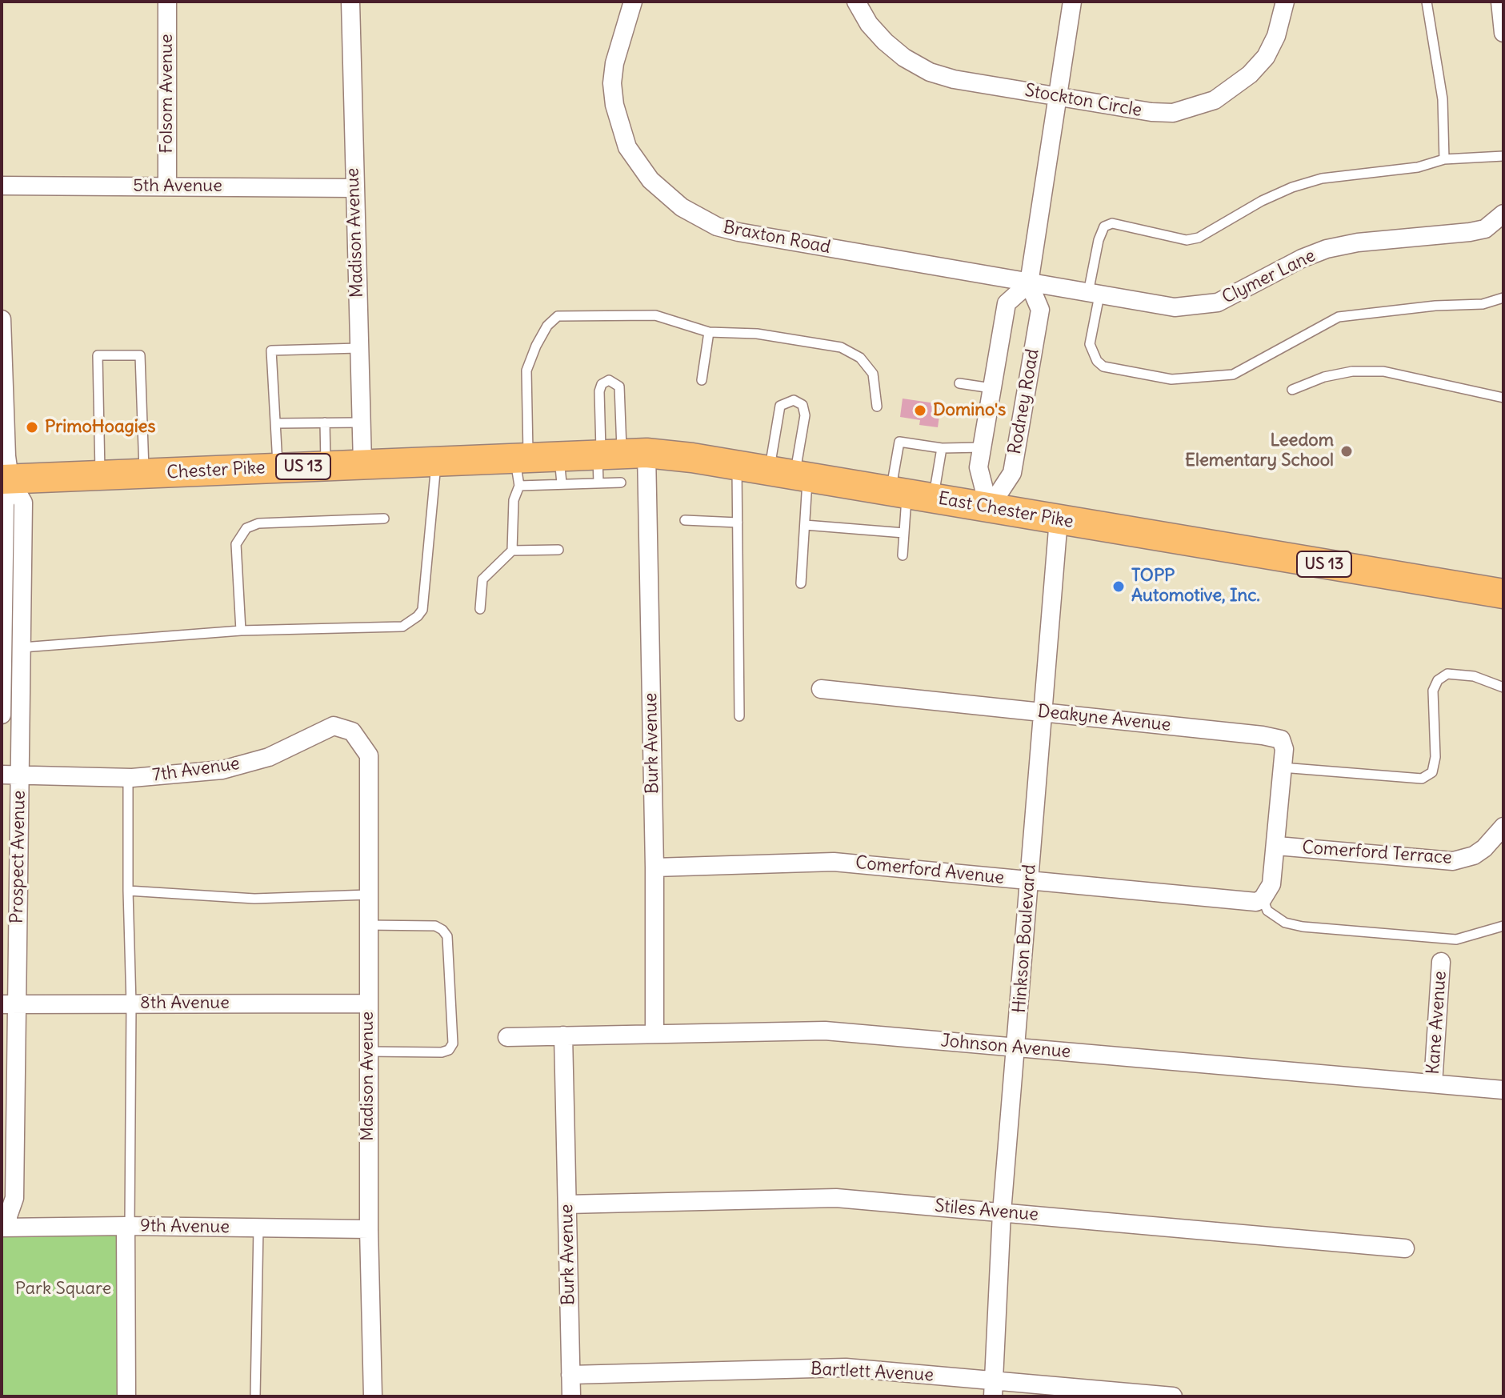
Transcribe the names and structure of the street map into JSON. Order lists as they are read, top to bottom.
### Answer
{
  "streets": {
    "main road": ["US 13", "Chester Pike", "East Chester Pike"],
    "street": [
      "Folsom Avenue",
      "Stockton Circle",
      "5th Avenue",
      "Madison Avenue",
      "Braxton Road",
      "Clymer Lane",
      "Rodney Road",
      "Deakyne Avenue",
      "Burk Avenue",
      "7th Avenue",
      "Comerford Terrace",
      "Prospect Avenue",
      "Comerford Avenue",
      "Hinkson Boulevard",
      "8th Avenue",
      "Kane Avenue",
      "Johnson Avenue",
      "Stiles Avenue",
      "9th Avenue",
      "Bartlett Avenue"
    ]
  },
  "crossings": [
    ["Folsom Avenue", "5th Avenue"],
    ["Stockton Circle", "Rodney Road"],
    ["5th Avenue", "Madison Avenue"],
    ["Madison Avenue", "Chester Pike"],
    ["Madison Avenue", "7th Avenue"],
    ["Madison Avenue", "8th Avenue"],
    ["Madison Avenue", "9th Avenue"],
    ["Braxton Road", "Clymer Lane"],
    ["Braxton Road", "Rodney Road"],
    ["Clymer Lane", "Rodney Road"],
    ["Rodney Road", "East Chester Pike"],
    ["Chester Pike", "East Chester Pike"],
    ["Chester Pike", "Prospect Avenue"],
    ["East Chester Pike", "Burk Avenue"],
    ["East Chester Pike", "Hinkson Boulevard"],
    ["Deakyne Avenue", "Comerford Terrace"],
    ["Deakyne Avenue", "Hinkson Boulevard"],
    ["Burk Avenue", "Comerford Avenue"],
    ["Burk Avenue", "Johnson Avenue"],
    ["Burk Avenue", "Stiles Avenue"],
    ["Burk Avenue", "Bartlett Avenue"],
    ["7th Avenue", "Prospect Avenue"],
    ["Prospect Avenue", "8th Avenue"],
    ["Prospect Avenue", "9th Avenue"],
    ["Comerford Avenue", "Hinkson Boulevard"],
    ["Hinkson Boulevard", "Johnson Avenue"],
    ["Hinkson Boulevard", "Stiles Avenue"],
    ["Hinkson Boulevard", "Bartlett Avenue"],
    ["Kane Avenue", "Johnson Avenue"]
  ],
  "parks": ["Park Square"],
  "places": [
    "Domino's",
    "PrimoHoagies",
    "Leedom Elementary School",
    "TOPP Automotive, Inc."
  ]
}
